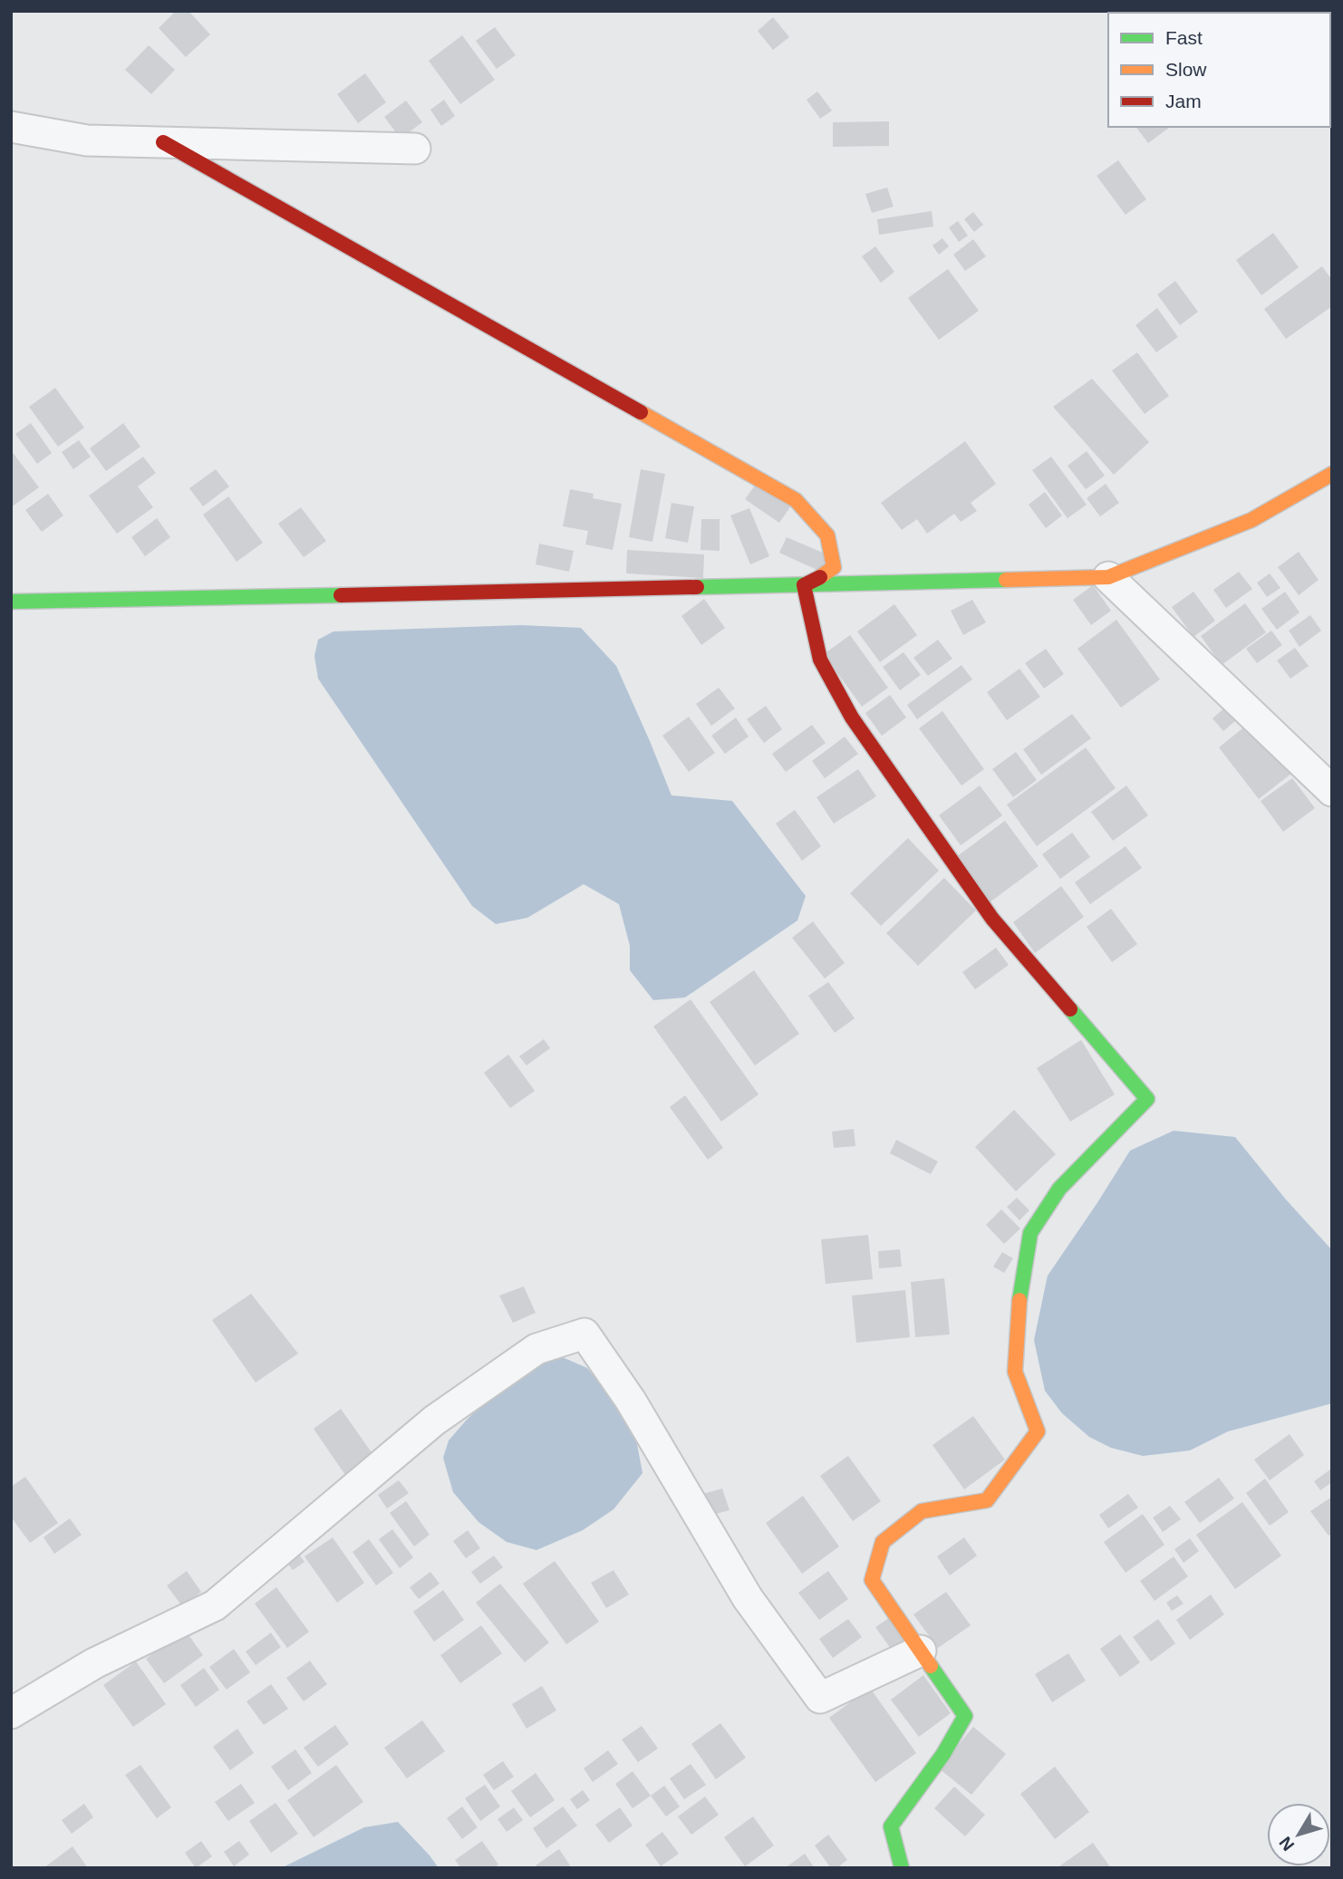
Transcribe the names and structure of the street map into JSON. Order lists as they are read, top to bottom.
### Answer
{
  "legend": ["Fast", "Slow", "Jam"],
  "north": "bottom left"
}
